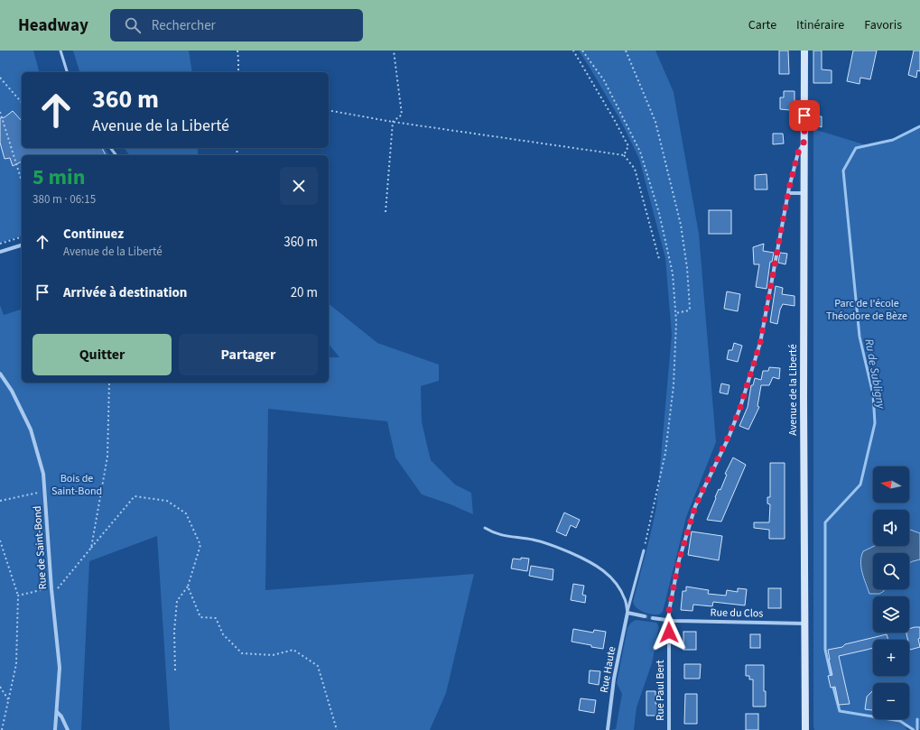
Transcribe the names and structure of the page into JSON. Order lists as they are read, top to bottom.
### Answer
{
  "streets": {
    "main road": ["Avenue de la Liberté"],
    "street": [
      "Rue de Saint-Bond",
      "Rue du Clos",
      "Rue Haute",
      "Rue Paul Bert"
    ]
  },
  "crossings": [
    ["Avenue de la Liberté", "Rue du Clos"],
    ["Avenue de la Liberté", "Rue Paul Bert"],
    ["Rue du Clos", "Rue Paul Bert"]
  ],
  "water": ["Ru de Subligny"],
  "parks": ["Parc de l'école Théodore de Bèze", "Bois de Saint-Bond"],
  "north": "left",
  "page": {
    "header": "Headway",
    "search": "Rechercher",
    "nav": ["Carte", "Itinéraire", "Favoris"],
    "turn": ["360 m", "Avenue de la Liberté"],
    "heading": ["5 min", "380 m · 06:15"],
    "list": [
      {
        "name": "Continuez",
        "note": "Avenue de la Liberté",
        "value": "360 m"
      },
      {
        "name": "Arrivée à destination",
        "value": "20 m"
      }
    ],
    "buttons": ["Quitter", "Partager"],
    "map_buttons": ["+", "−"]
  }
}
